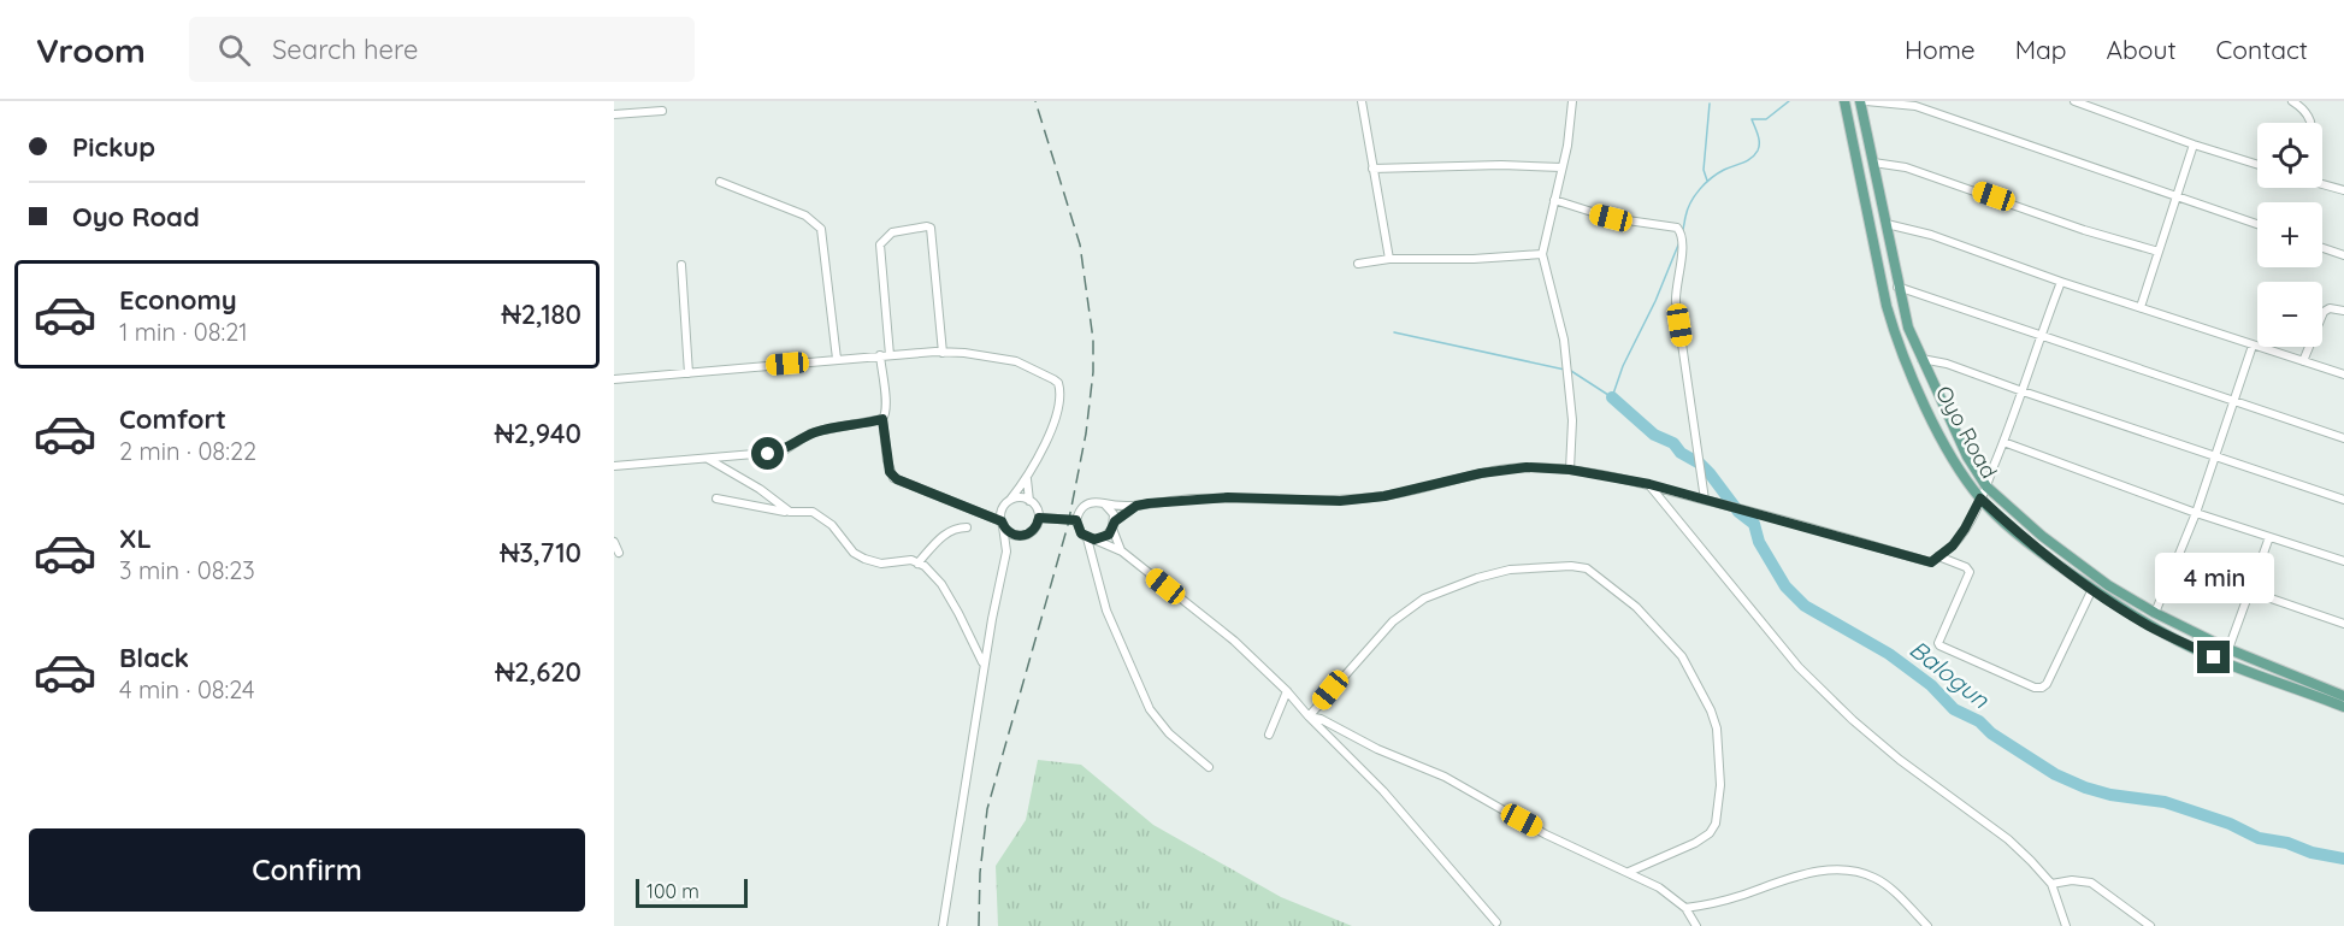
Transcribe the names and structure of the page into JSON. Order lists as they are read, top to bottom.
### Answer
{
  "streets": {
    "main road": ["Oyo Road"]
  },
  "water": ["Balogun"],
  "scale_bar": "100 m",
  "page": {
    "header": "Vroom",
    "search": "Search here",
    "nav": [
      "Home",
      "Map",
      "About",
      "Contact"
    ],
    "banner": ["Pickup", "Oyo Road"],
    "map_buttons": ["+", "−"],
    "list": [
      {
        "name": "Economy",
        "note": "1 min · 08:21",
        "value": "₦2,180"
      },
      {
        "name": "Comfort",
        "note": "2 min · 08:22",
        "value": "₦2,940"
      },
      {
        "name": "XL",
        "note": "3 min · 08:23",
        "value": "₦3,710"
      },
      {
        "name": "Black",
        "note": "4 min · 08:24",
        "value": "₦2,620"
      }
    ],
    "bubble": "4 min",
    "buttons": "Confirm",
    "scale": "100 m"
  }
}
